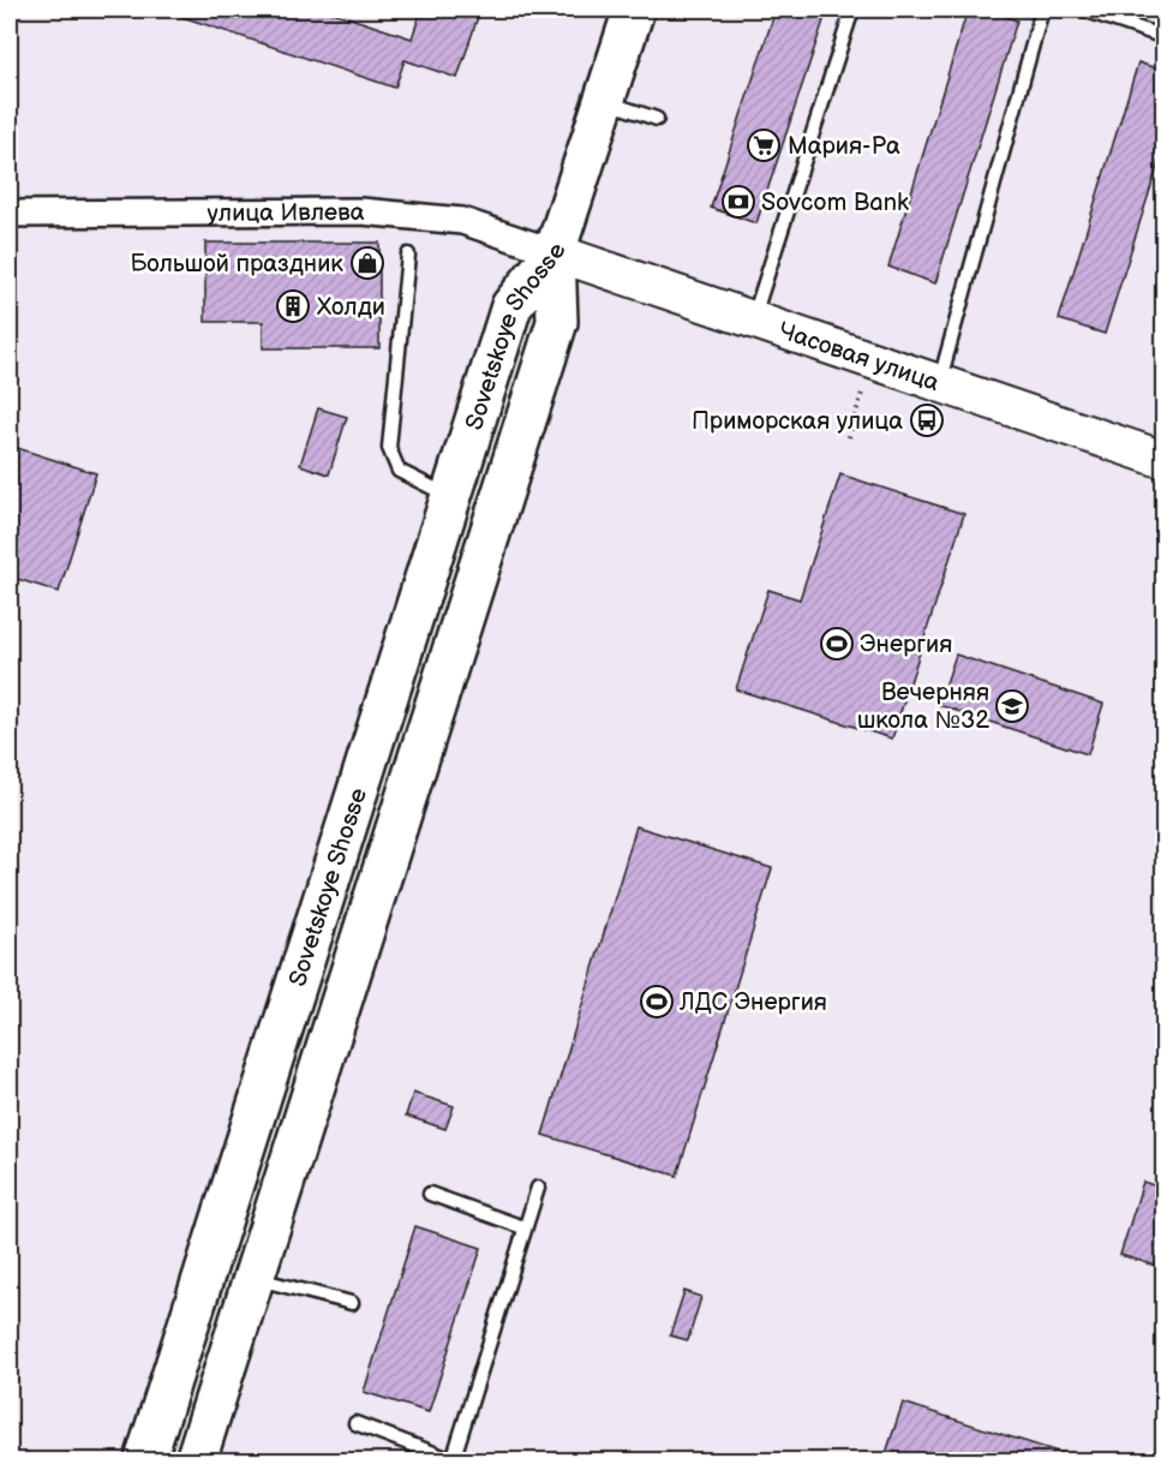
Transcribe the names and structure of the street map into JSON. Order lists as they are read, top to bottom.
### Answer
{
  "streets": {
    "highway": ["Sovetskoye Shosse"],
    "main road": ["Часовая улица"],
    "street": ["улица Ивлева"]
  },
  "crossings": [
    ["улица Ивлева", "Sovetskoye Shosse"],
    ["улица Ивлева", "Часовая улица"],
    ["Sovetskoye Shosse", "Часовая улица"]
  ],
  "places": {
    "supermarket": ["Мария-Ра"],
    "bank": ["Sovcom Bank"],
    "shop": ["Большой праздник"],
    "building": ["Холди"],
    "bus stop": ["Приморская улица"],
    "sports": ["Энергия", "ЛДС Энергия"],
    "school or university": ["Вечерняя школа №32"]
  }
}
